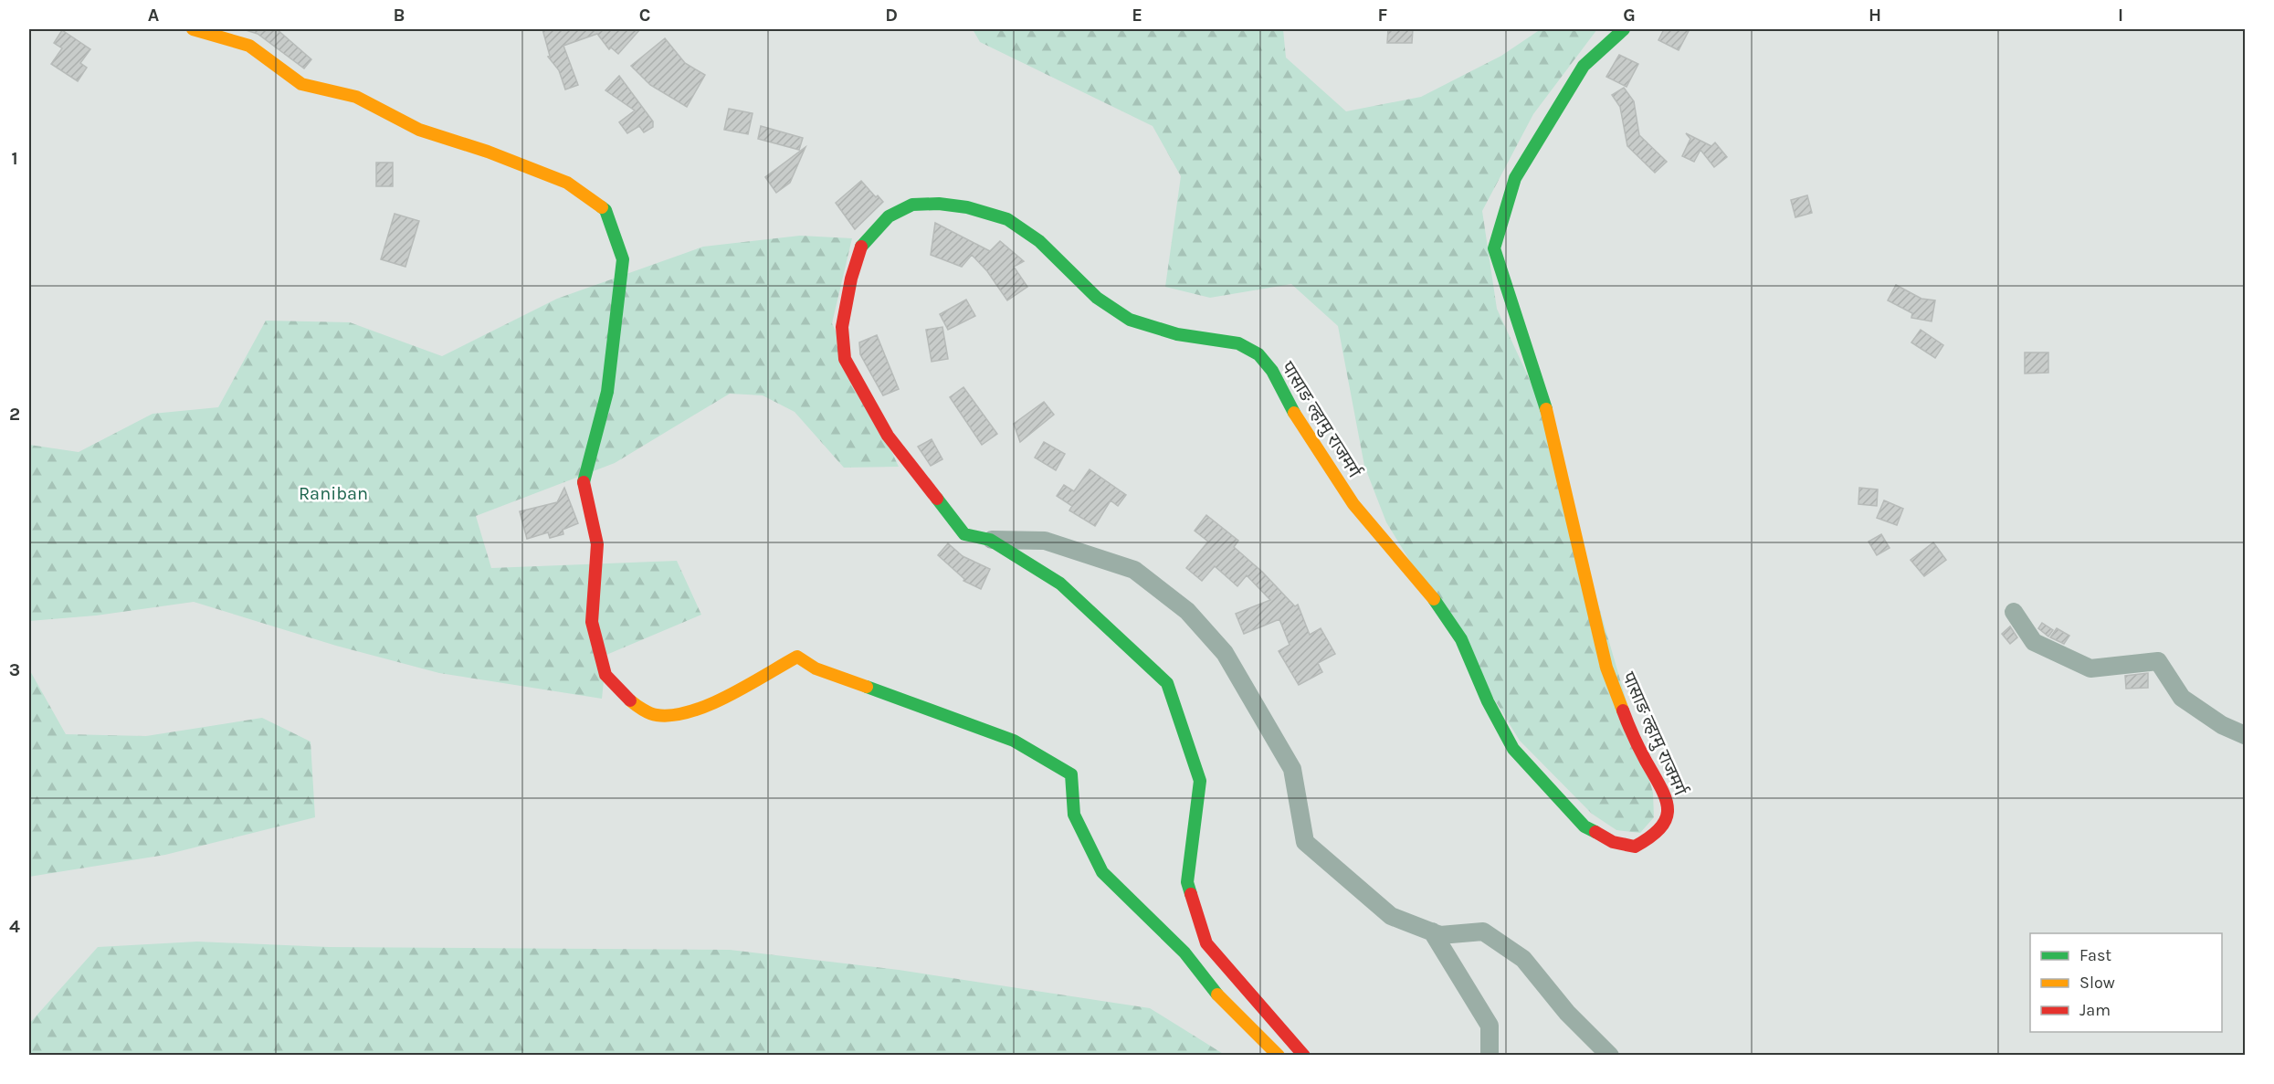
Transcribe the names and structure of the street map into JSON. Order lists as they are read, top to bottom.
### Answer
{
  "streets": {
    "main road": ["पासाङ ल्हामु राजमर्ग"]
  },
  "parks": ["Raniban"],
  "legend": ["Fast", "Slow", "Jam"],
  "grid": {
    "columns": [
      "A",
      "B",
      "C",
      "D",
      "E",
      "F",
      "G",
      "H",
      "I"
    ],
    "rows": [
      "1",
      "2",
      "3",
      "4"
    ]
  }
}
